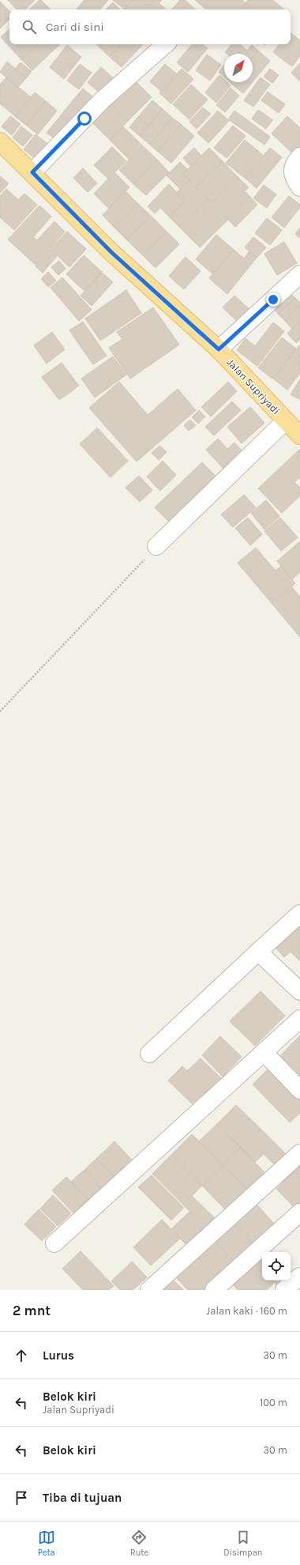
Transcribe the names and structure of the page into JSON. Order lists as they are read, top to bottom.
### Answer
{
  "streets": {
    "main road": ["Jalan Supriyadi"]
  },
  "north": "top right",
  "page": {
    "search": "Cari di sini",
    "heading": ["2 mnt", "Jalan kaki · 160 m"],
    "list": [
      ["Lurus", "30 m"],
      ["Belok kiri", "Jalan Supriyadi", "100 m"],
      ["Belok kiri", "30 m"],
      "Tiba di tujuan"
    ],
    "nav": ["Peta", "Rute", "Disimpan"]
  }
}
